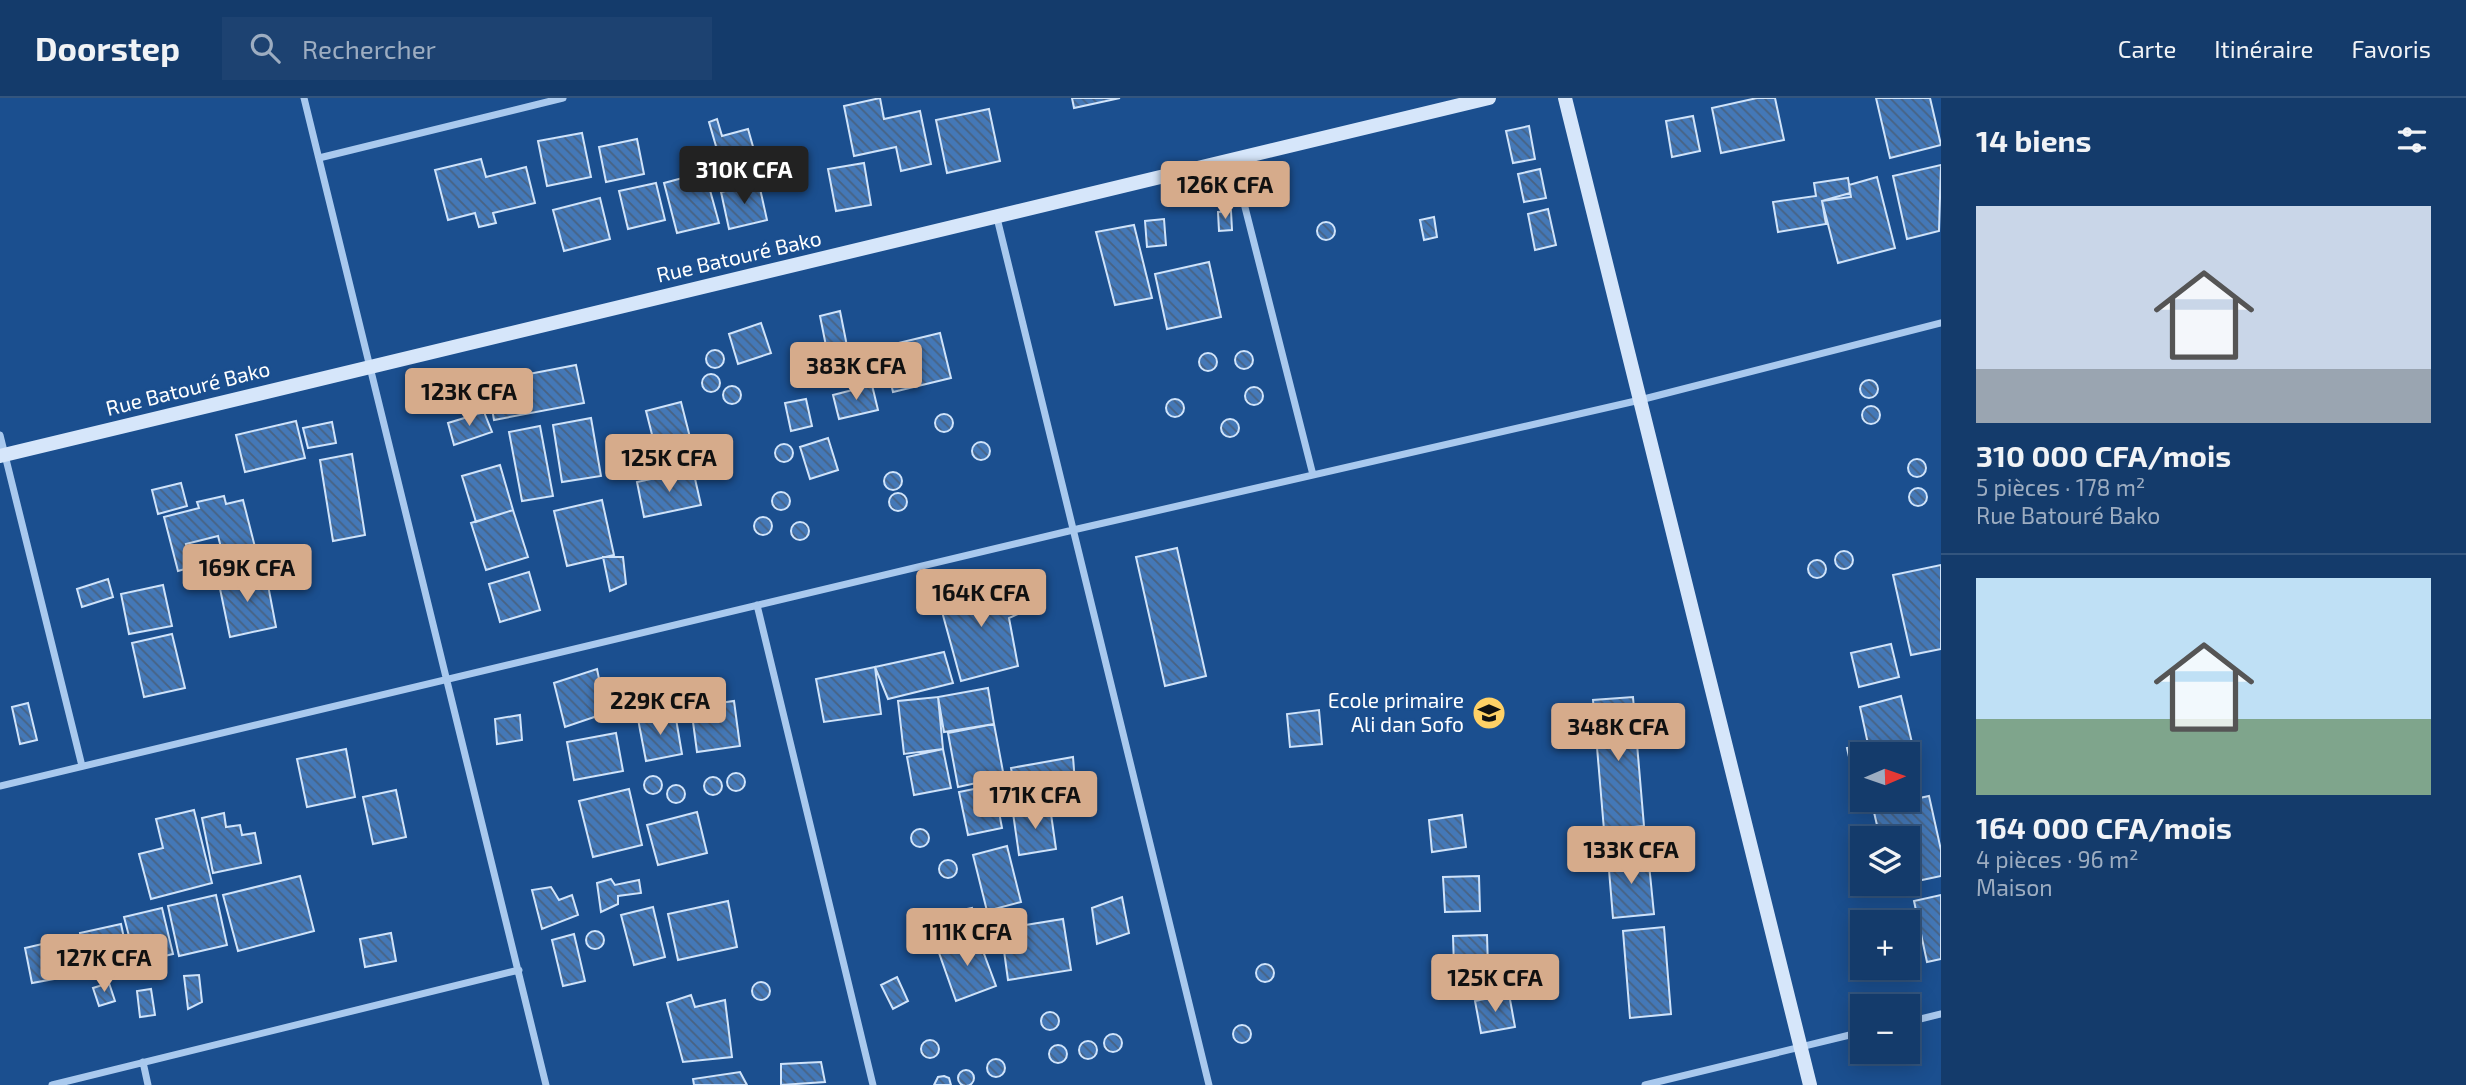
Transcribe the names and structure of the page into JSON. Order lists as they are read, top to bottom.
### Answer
{
  "streets": {
    "main road": ["Rue Batouré Bako"]
  },
  "places": {
    "school or university": ["Ecole primaire Ali dan Sofo"]
  },
  "north": "right",
  "page": {
    "header": "Doorstep",
    "search": "Rechercher",
    "nav": ["Carte", "Itinéraire", "Favoris"],
    "heading": "14 biens",
    "price": [
      "310K CFA",
      "126K CFA",
      "383K CFA",
      "123K CFA",
      "125K CFA",
      "169K CFA",
      "164K CFA",
      "229K CFA",
      "348K CFA",
      "171K CFA",
      "133K CFA",
      "111K CFA",
      "127K CFA",
      "125K CFA"
    ],
    "list": [
      {
        "name": "310 000 CFA/mois",
        "note": "5 pièces · 178 m² · Rue Batouré Bako"
      },
      {
        "name": "164 000 CFA/mois",
        "note": "4 pièces · 96 m² · Maison"
      }
    ],
    "map_buttons": ["+", "−"]
  }
}
